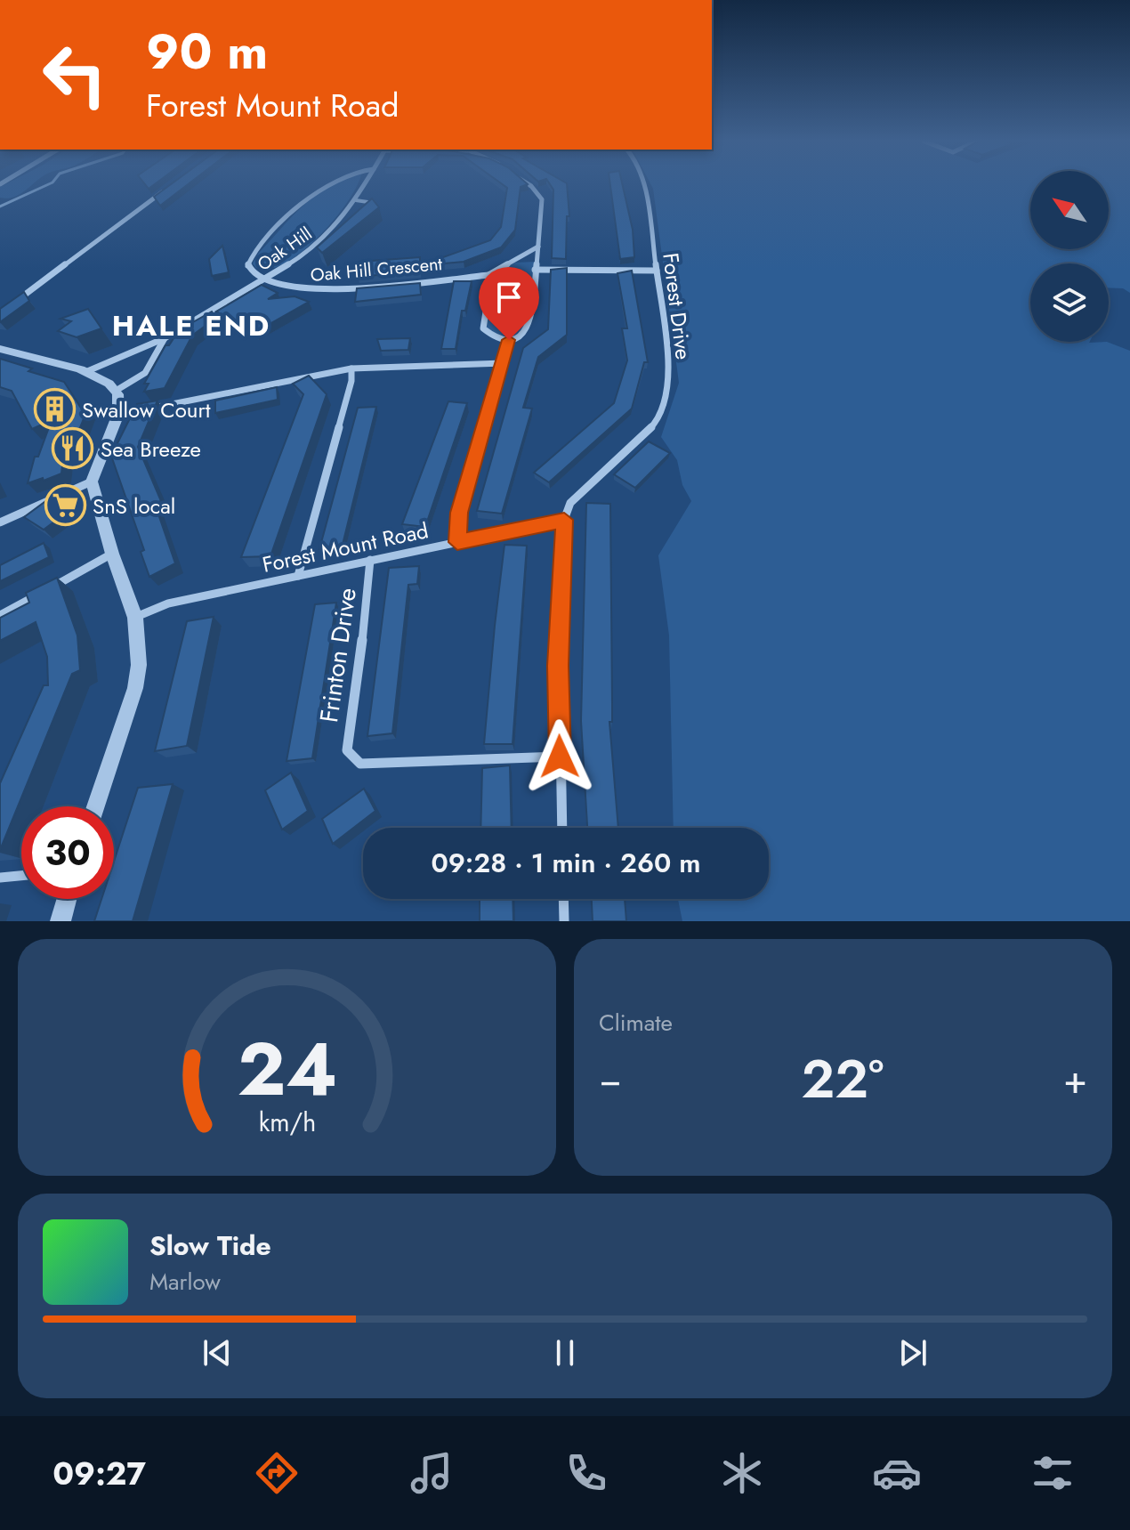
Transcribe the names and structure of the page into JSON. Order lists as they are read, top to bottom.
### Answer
{
  "streets": {
    "street": [
      "Oak Hill",
      "Oak Hill Crescent",
      "Forest Drive",
      "Forest Mount Road",
      "Frinton Drive"
    ]
  },
  "crossings": [
    ["Oak Hill", "Oak Hill Crescent"],
    ["Forest Drive", "Forest Mount Road"],
    ["Forest Mount Road", "Frinton Drive"]
  ],
  "districts": ["HALE END"],
  "places": {
    "building": ["Swallow Court"],
    "restaurant": ["Sea Breeze"],
    "supermarket": ["SnS local"]
  },
  "north": "top left",
  "page": {
    "turn": ["90 m", "Forest Mount Road"],
    "limit": "30",
    "trip": "09:28 · 1 min · 260 m",
    "tile": "Climate",
    "heat": ["−", "22°", "+"],
    "song": ["Slow Tide", "Marlow"],
    "tabs": "09:27",
    "gauge": ["24", "km/h"]
  }
}
